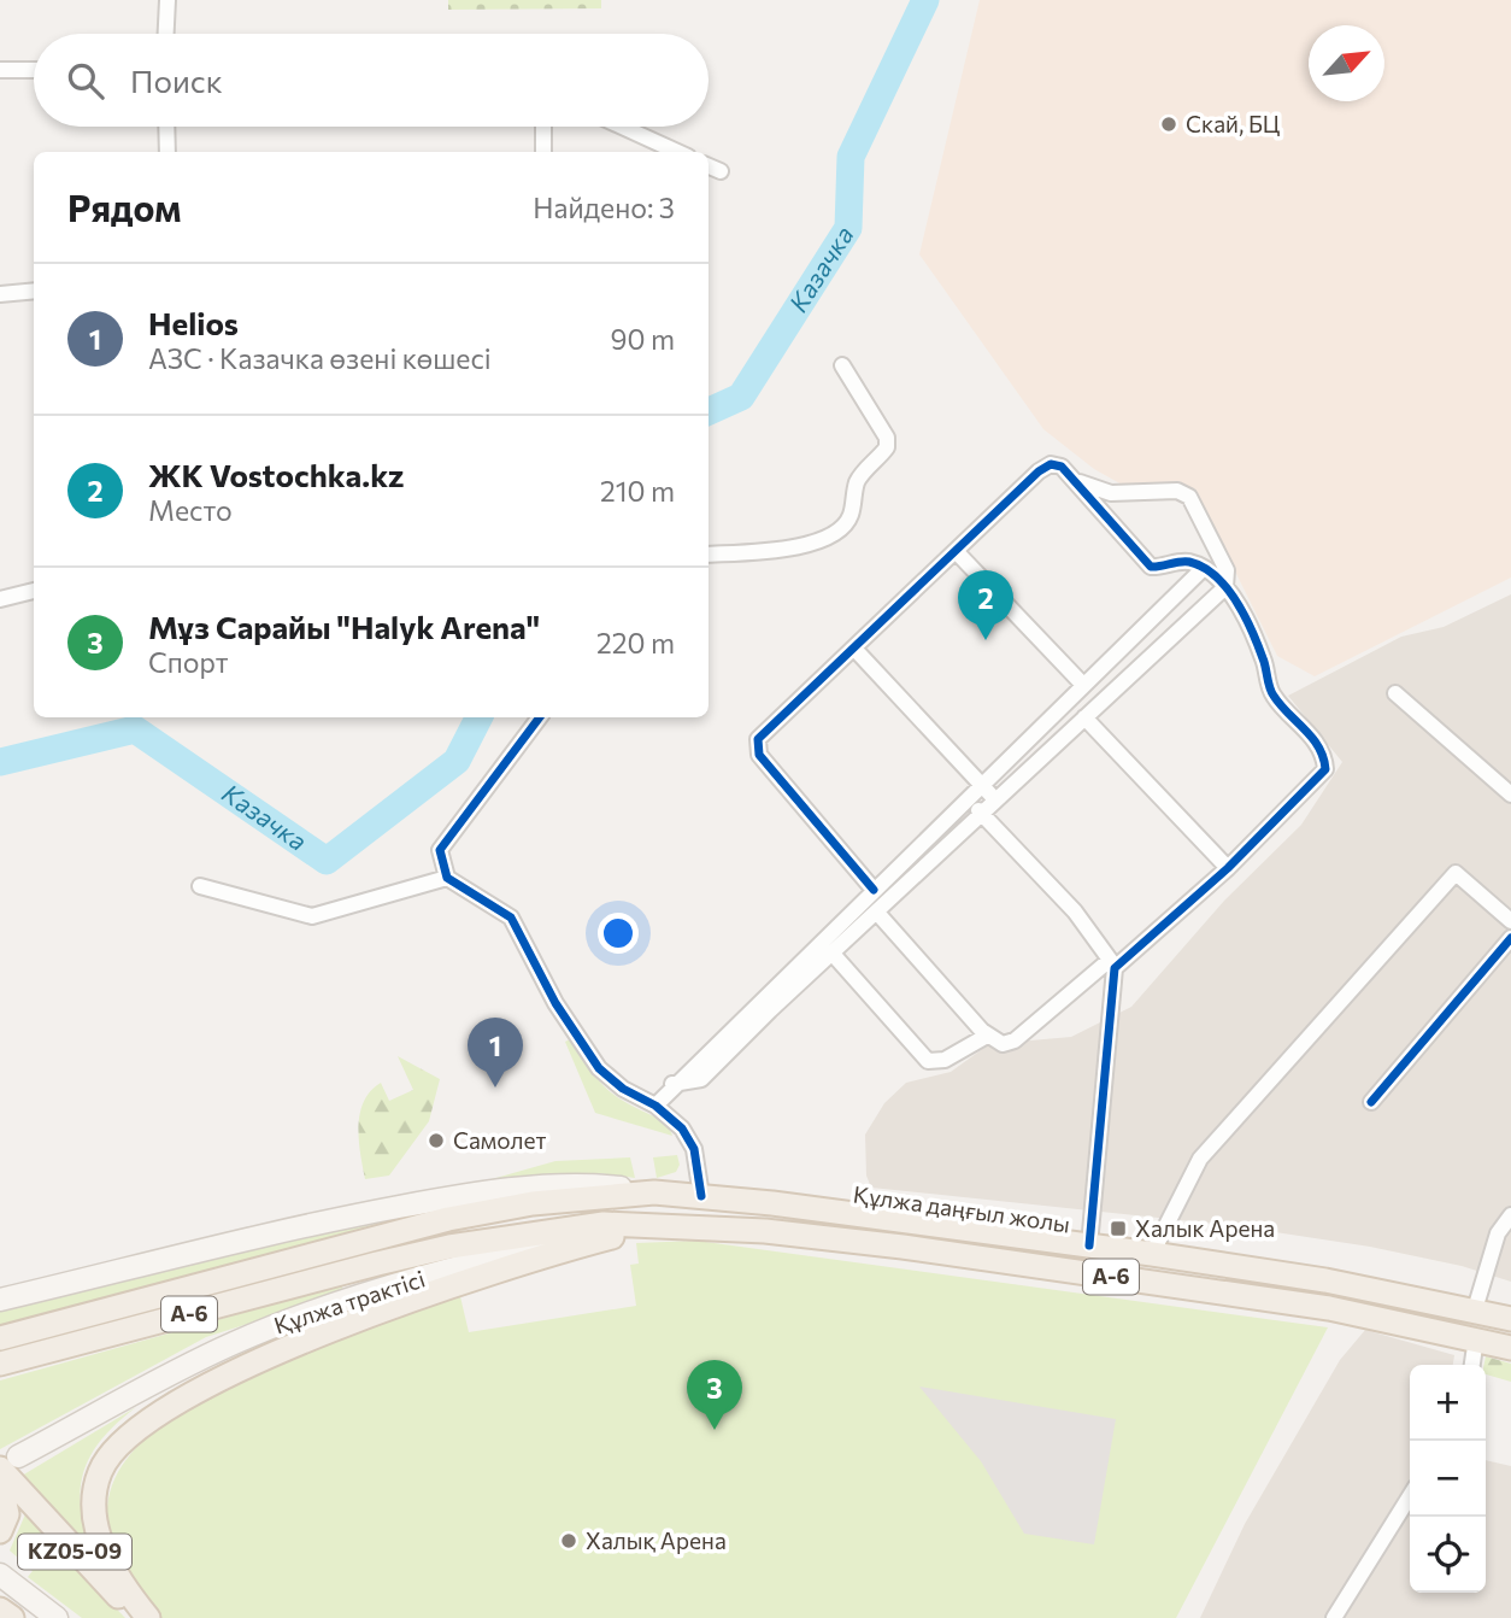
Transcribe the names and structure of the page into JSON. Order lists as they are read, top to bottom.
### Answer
{
  "streets": {
    "main road": [
      "Құлжа даңғыл жолы",
      "A-6",
      "Құлжа трактісі",
      "KZ05-09"
    ]
  },
  "crossings": [
    ["Құлжа даңғыл жолы", "Құлжа трактісі"],
    ["Құлжа трактісі", "KZ05-09"]
  ],
  "water": ["Казачка"],
  "places": {
    "other": ["Скай, БЦ", "Самолет", "Халық Арена"],
    "transit": ["Халык Арена"]
  },
  "north": "top right",
  "page": {
    "search": "Поиск",
    "heading": ["Рядом", "Найдено: 3"],
    "list": [
      {
        "mark": "1",
        "name": "Helios",
        "note": "АЗС · Казачка өзені көшесі",
        "value": "90 m"
      },
      {
        "mark": "2",
        "name": "ЖК Vostochka.kz",
        "note": "Место",
        "value": "210 m"
      },
      {
        "mark": "3",
        "name": "Мұз Сарайы \"Halyk Arena\"",
        "note": "Спорт",
        "value": "220 m"
      }
    ],
    "pins": ["2", "1", "3"],
    "map_buttons": ["+", "−"]
  }
}
